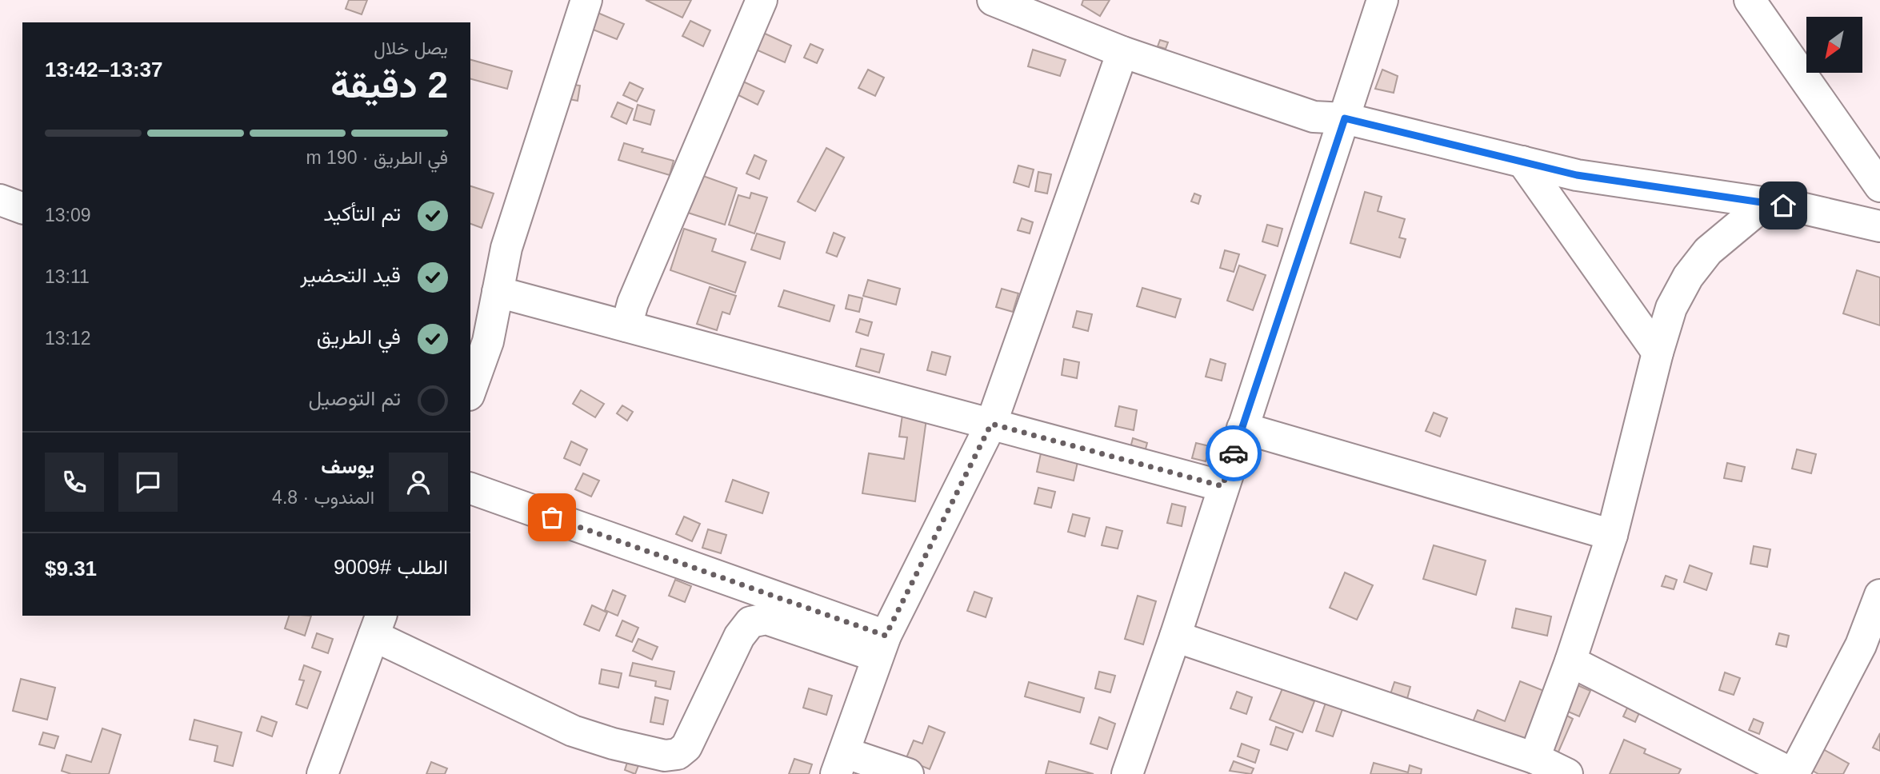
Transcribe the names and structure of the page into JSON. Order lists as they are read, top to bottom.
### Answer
{
  "north": "bottom left",
  "page": {
    "heading": ["2 دقيقة", "يصل خلال", "13:37–13:42"],
    "panel": [
      "يوسف",
      "المندوب · 4.8",
      "الطلب #9009",
      "$9.31"
    ],
    "bar": "في الطريق · 190 m",
    "list": [
      ["تم التأكيد", "13:09"],
      ["قيد التحضير", "13:11"],
      ["في الطريق", "13:12"],
      "تم التوصيل"
    ]
  }
}
